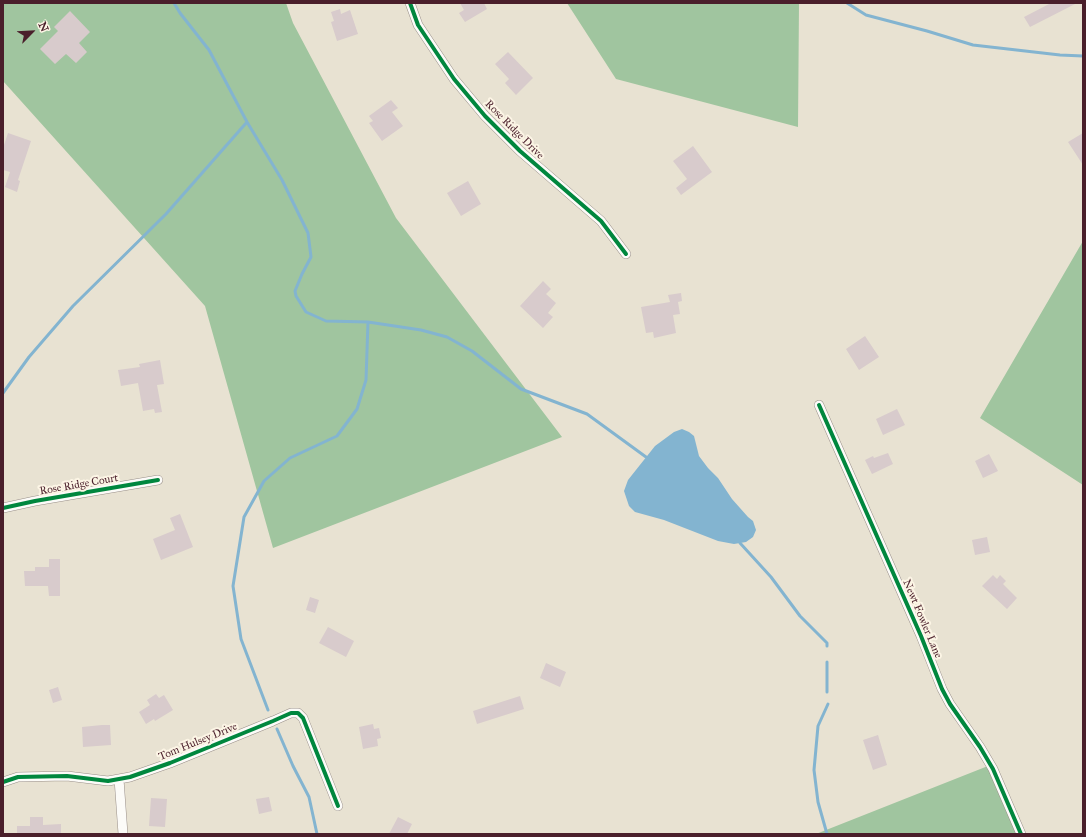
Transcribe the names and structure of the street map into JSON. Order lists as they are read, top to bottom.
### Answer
{
  "streets": {
    "street": [
      "Rose Ridge Drive",
      "Rose Ridge Court",
      "Newt Fowler Lane",
      "Tom Hulsey Drive"
    ]
  },
  "north": "top right"
}
